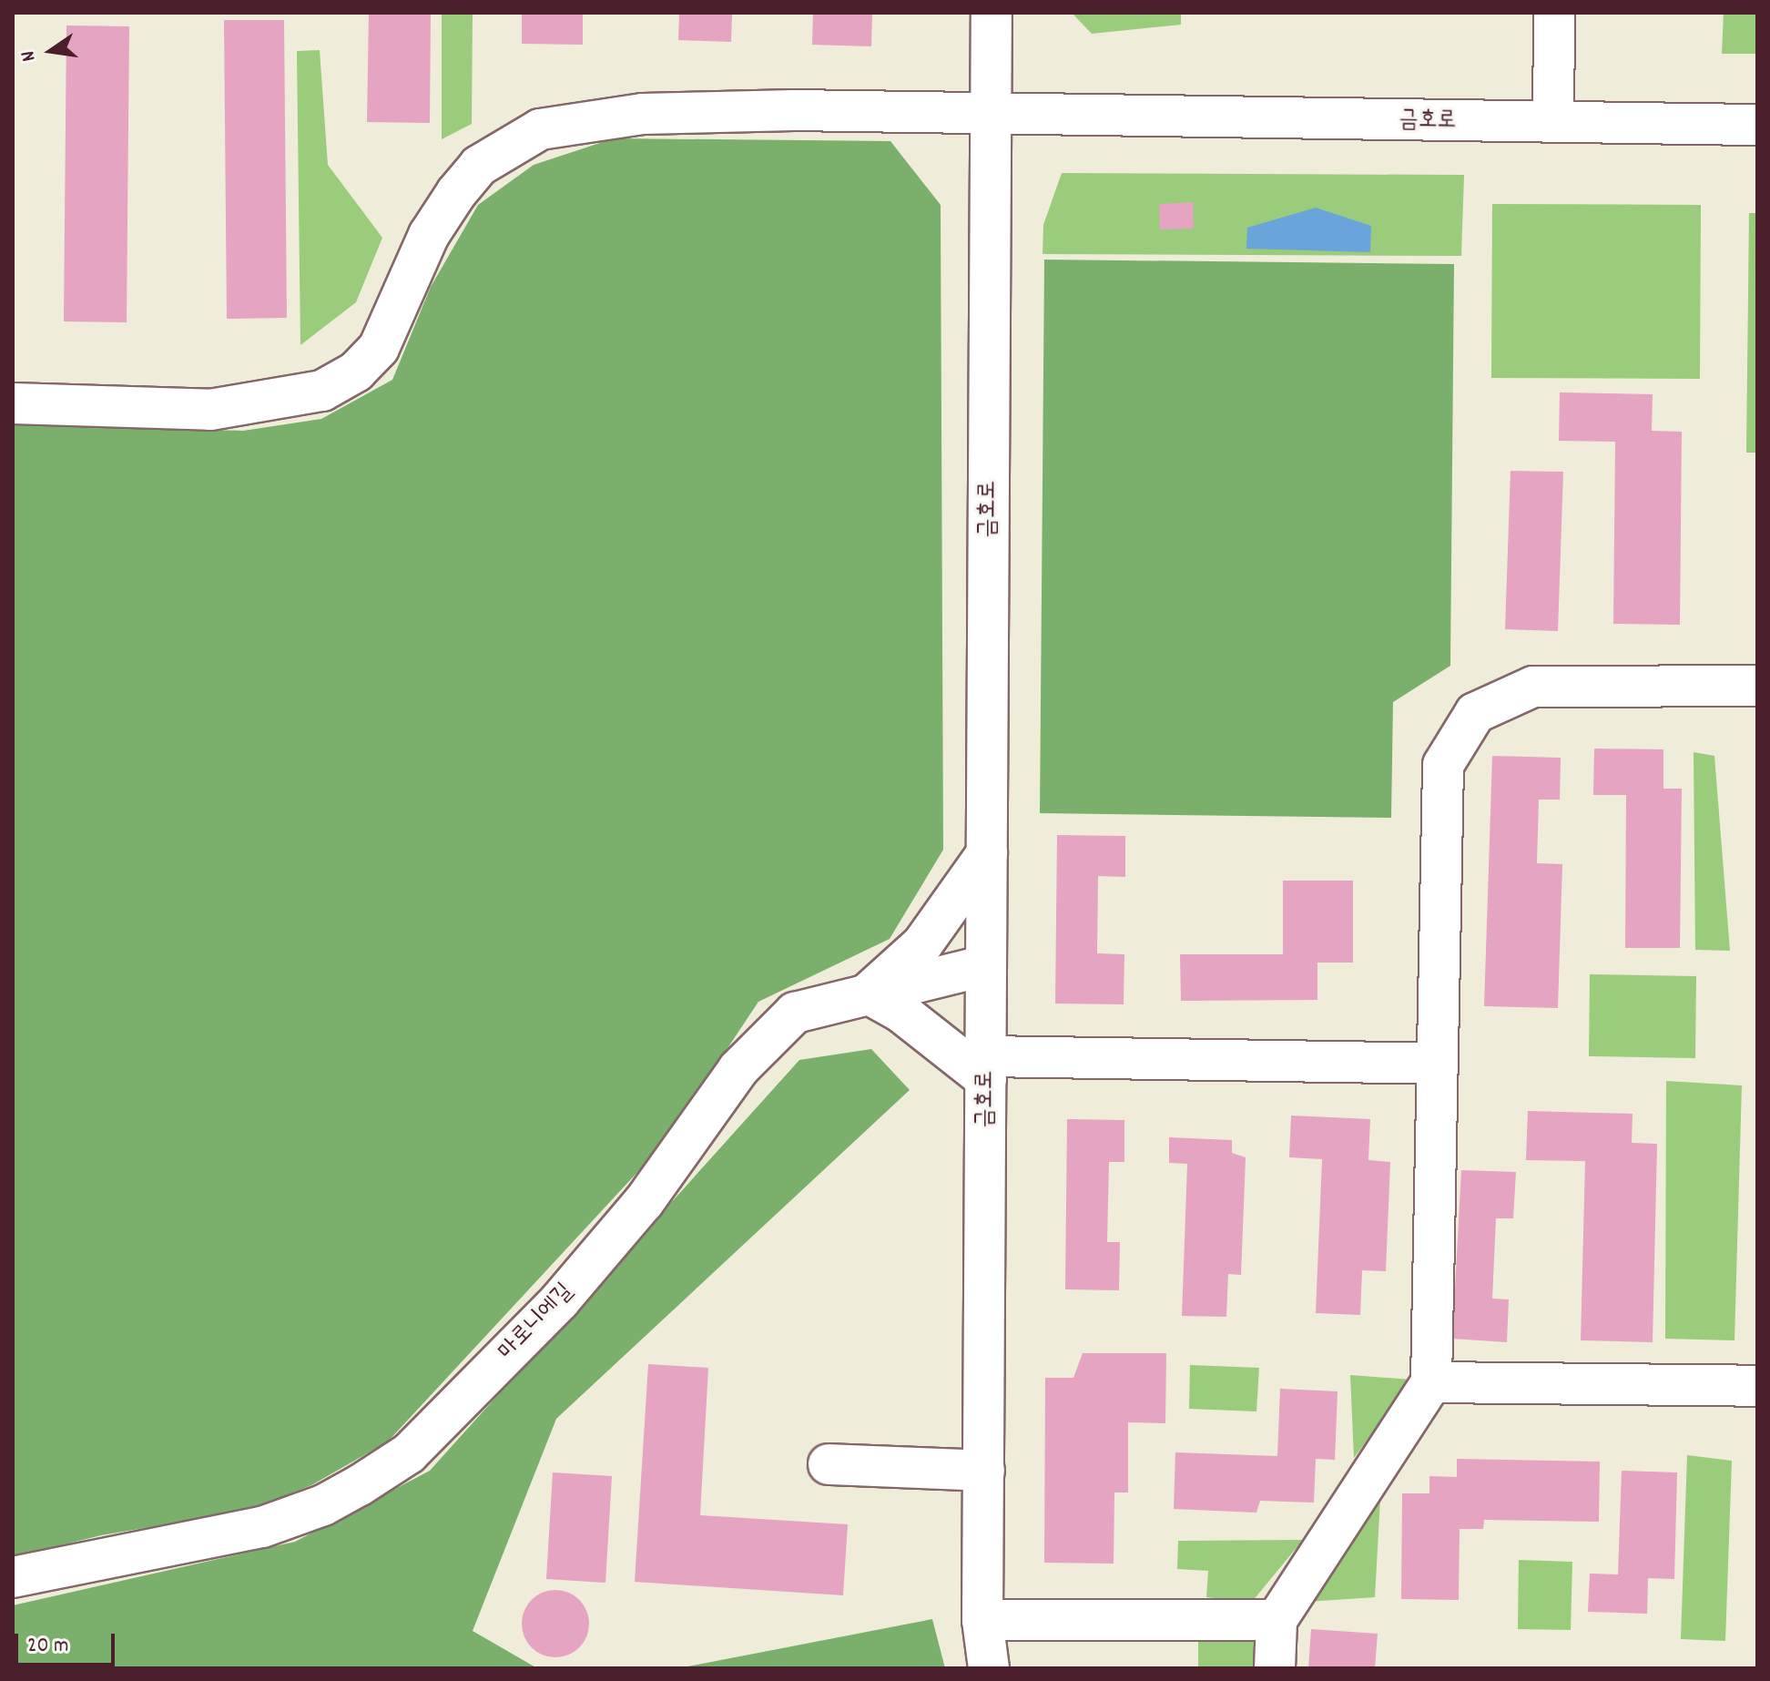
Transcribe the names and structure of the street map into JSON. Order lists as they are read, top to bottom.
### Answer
{
  "streets": {
    "street": ["금호로", "마로니에길"]
  },
  "crossings": [
    ["금호로", "마로니에길"]
  ],
  "scale_bar": "20 m",
  "north": "left"
}
